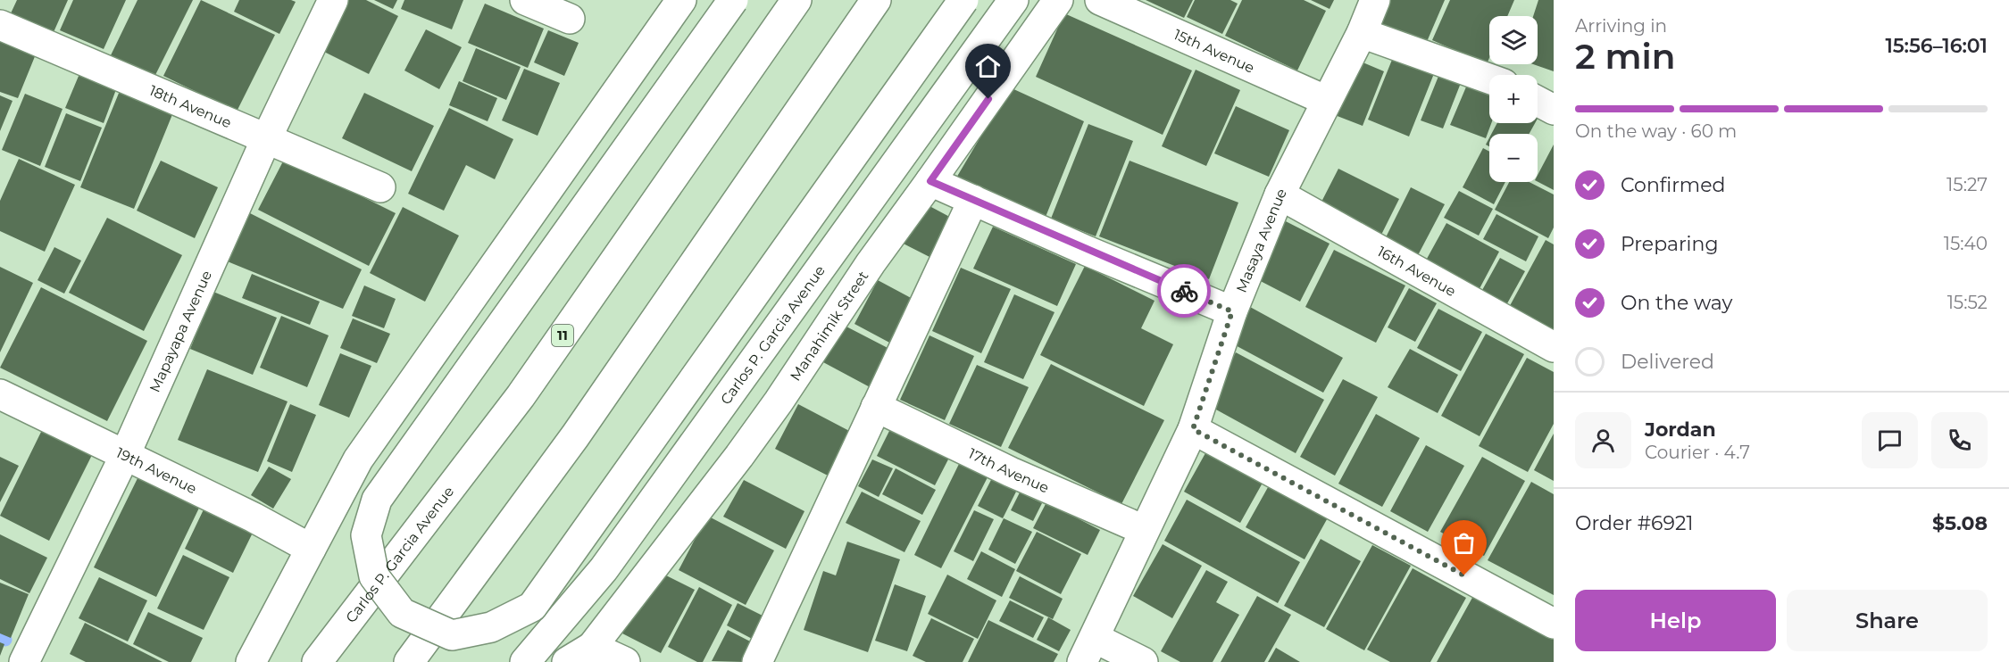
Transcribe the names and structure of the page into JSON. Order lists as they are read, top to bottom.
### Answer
{
  "streets": {
    "street": [
      "15th Avenue",
      "18th Avenue",
      "Masaya Avenue",
      "16th Avenue",
      "Manahimik Street",
      "Mapayapa Avenue",
      "Carlos P. Garcia Avenue",
      "11",
      "19th Avenue",
      "17th Avenue"
    ]
  },
  "crossings": [
    ["15th Avenue", "Masaya Avenue"],
    ["18th Avenue", "Mapayapa Avenue"],
    ["Masaya Avenue", "16th Avenue"],
    ["Masaya Avenue", "17th Avenue"],
    ["Mapayapa Avenue", "19th Avenue"]
  ],
  "page": {
    "heading": ["2 min", "Arriving in", "15:56–16:01"],
    "panel": [
      "Jordan",
      "Courier · 4.7",
      "Order #6921",
      "$5.08"
    ],
    "map_buttons": ["+", "−"],
    "bar": "On the way · 60 m",
    "list": [
      ["Confirmed", "15:27"],
      ["Preparing", "15:40"],
      ["On the way", "15:52"],
      "Delivered"
    ],
    "buttons": ["Help", "Share"]
  }
}
